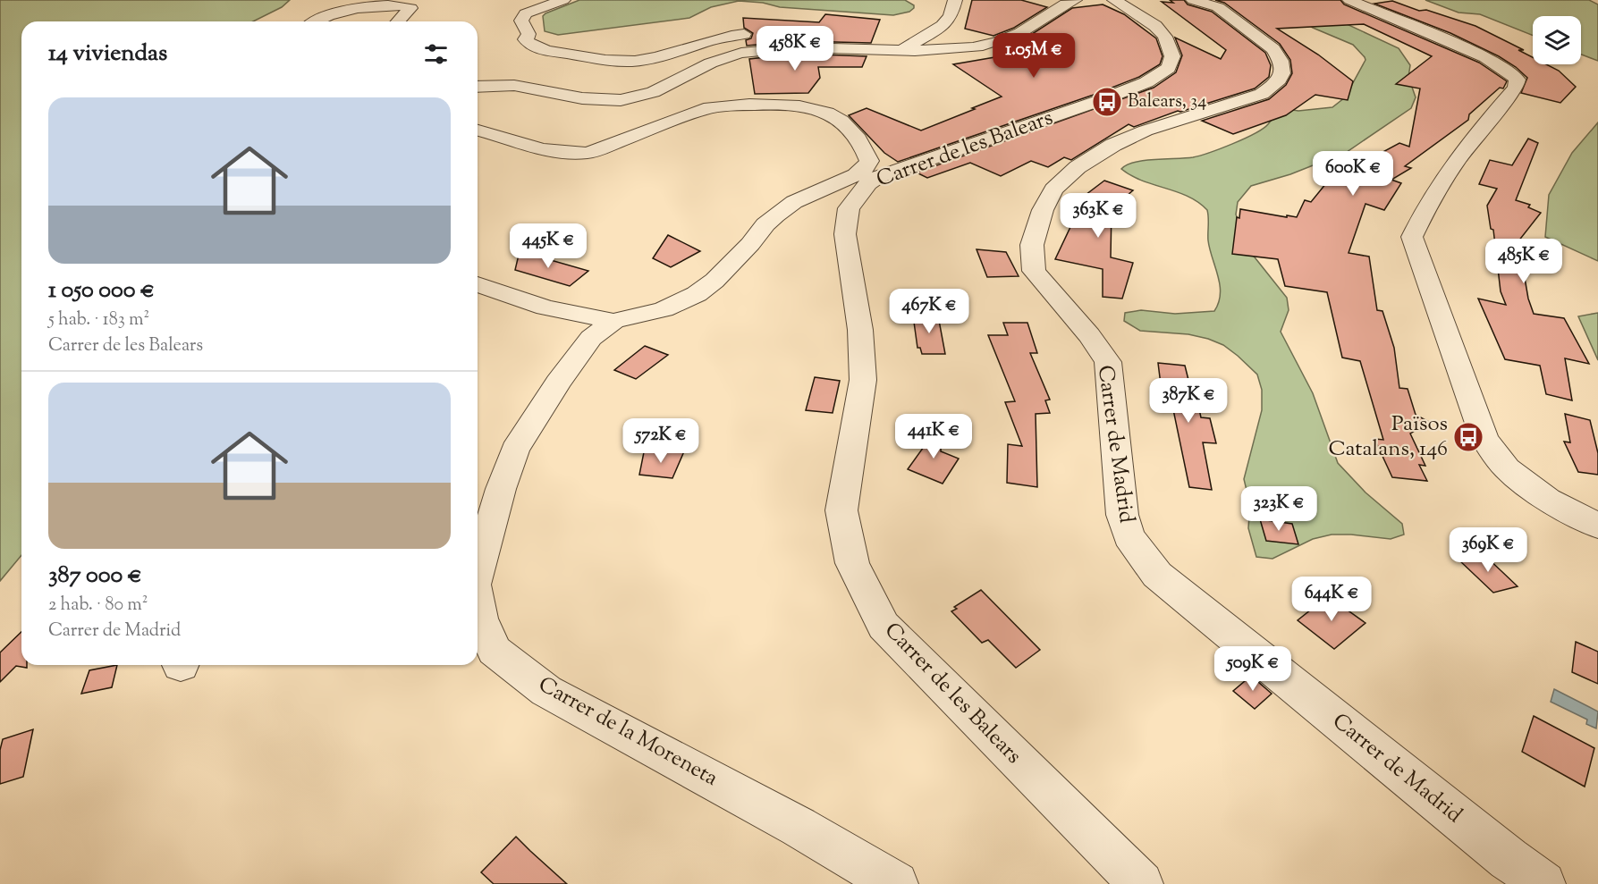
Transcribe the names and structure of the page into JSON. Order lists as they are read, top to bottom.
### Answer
{
  "streets": {
    "street": ["Carrer de les Balears", "Carrer de Madrid", "Carrer de la Moreneta"]
  },
  "crossings": [
    ["Carrer de les Balears", "Carrer de la Moreneta"]
  ],
  "places": {
    "bus stop": ["Balears, 34", "Països Catalans, 146"]
  },
  "page": {
    "heading": "14 viviendas",
    "price": [
      "458K €",
      "1.05M €",
      "600K €",
      "363K €",
      "445K €",
      "485K €",
      "467K €",
      "387K €",
      "441K €",
      "572K €",
      "323K €",
      "369K €",
      "644K €",
      "509K €"
    ],
    "list": [
      {
        "name": "1 050 000 €",
        "note": "5 hab. · 183 m² · Carrer de les Balears"
      },
      {
        "name": "387 000 €",
        "note": "2 hab. · 80 m² · Carrer de Madrid"
      }
    ]
  }
}
